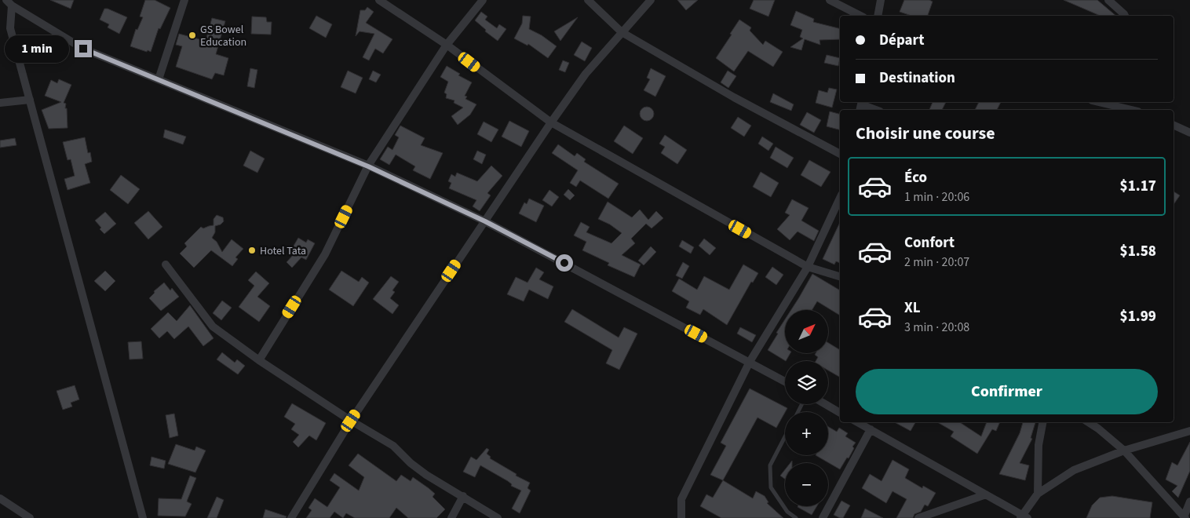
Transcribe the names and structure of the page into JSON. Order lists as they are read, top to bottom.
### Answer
{
  "places": ["GS Bowel Education", "Hotel Tata"],
  "north": "top right",
  "page": {
    "banner": ["Départ", "Destination"],
    "bubble": "1 min",
    "heading": "Choisir une course",
    "list": [
      {
        "name": "Éco",
        "note": "1 min · 20:06",
        "value": "$1.17"
      },
      {
        "name": "Confort",
        "note": "2 min · 20:07",
        "value": "$1.58"
      },
      {
        "name": "XL",
        "note": "3 min · 20:08",
        "value": "$1.99"
      }
    ],
    "map_buttons": ["+", "−"],
    "buttons": "Confirmer"
  }
}
